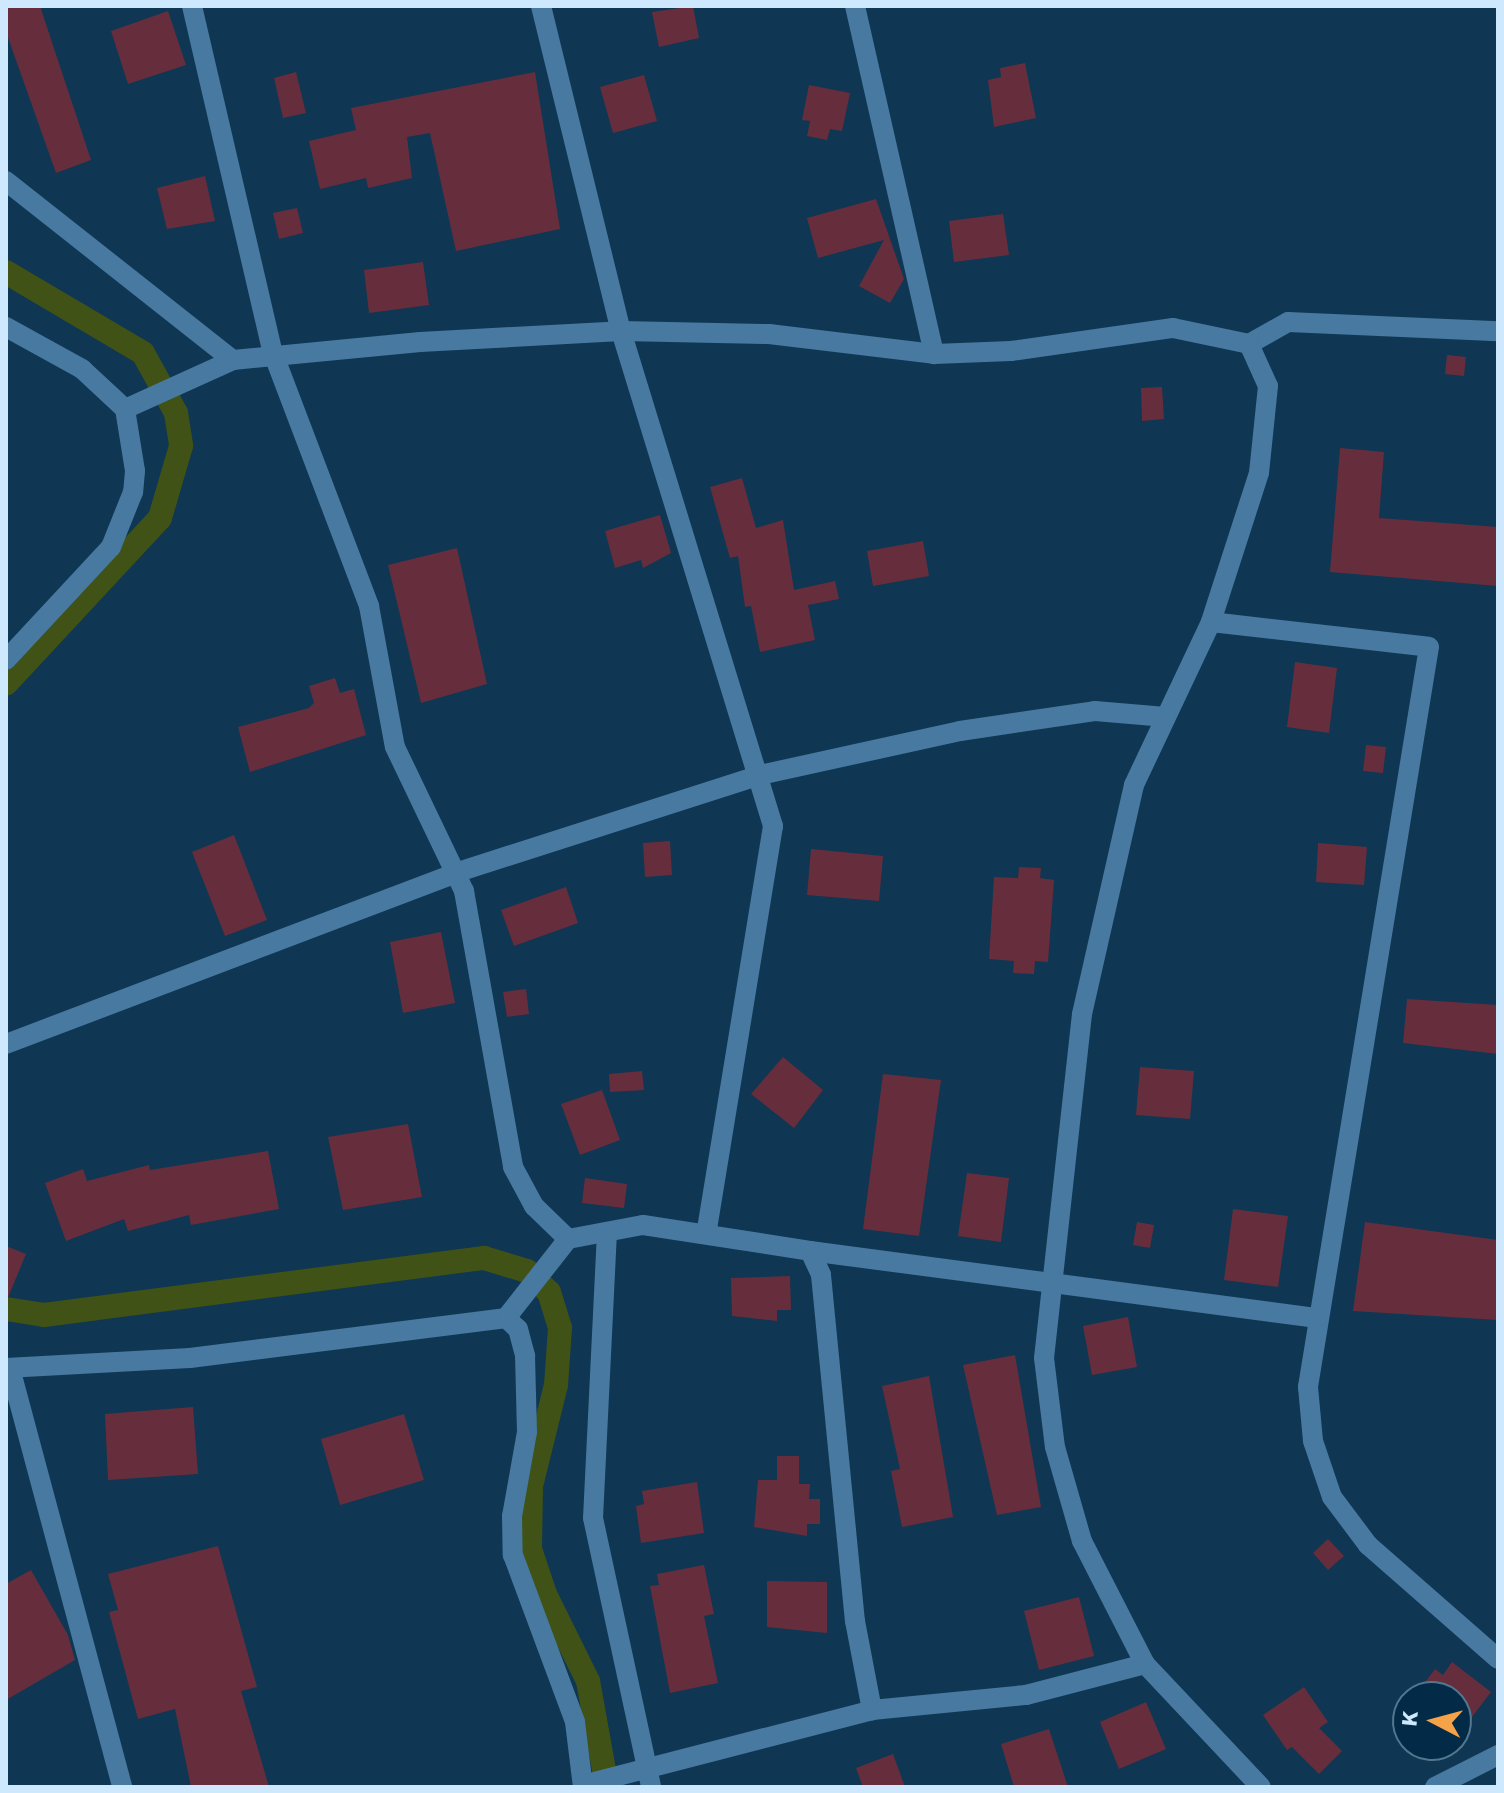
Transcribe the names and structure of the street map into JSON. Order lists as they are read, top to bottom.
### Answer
{
  "north": "left"
}
